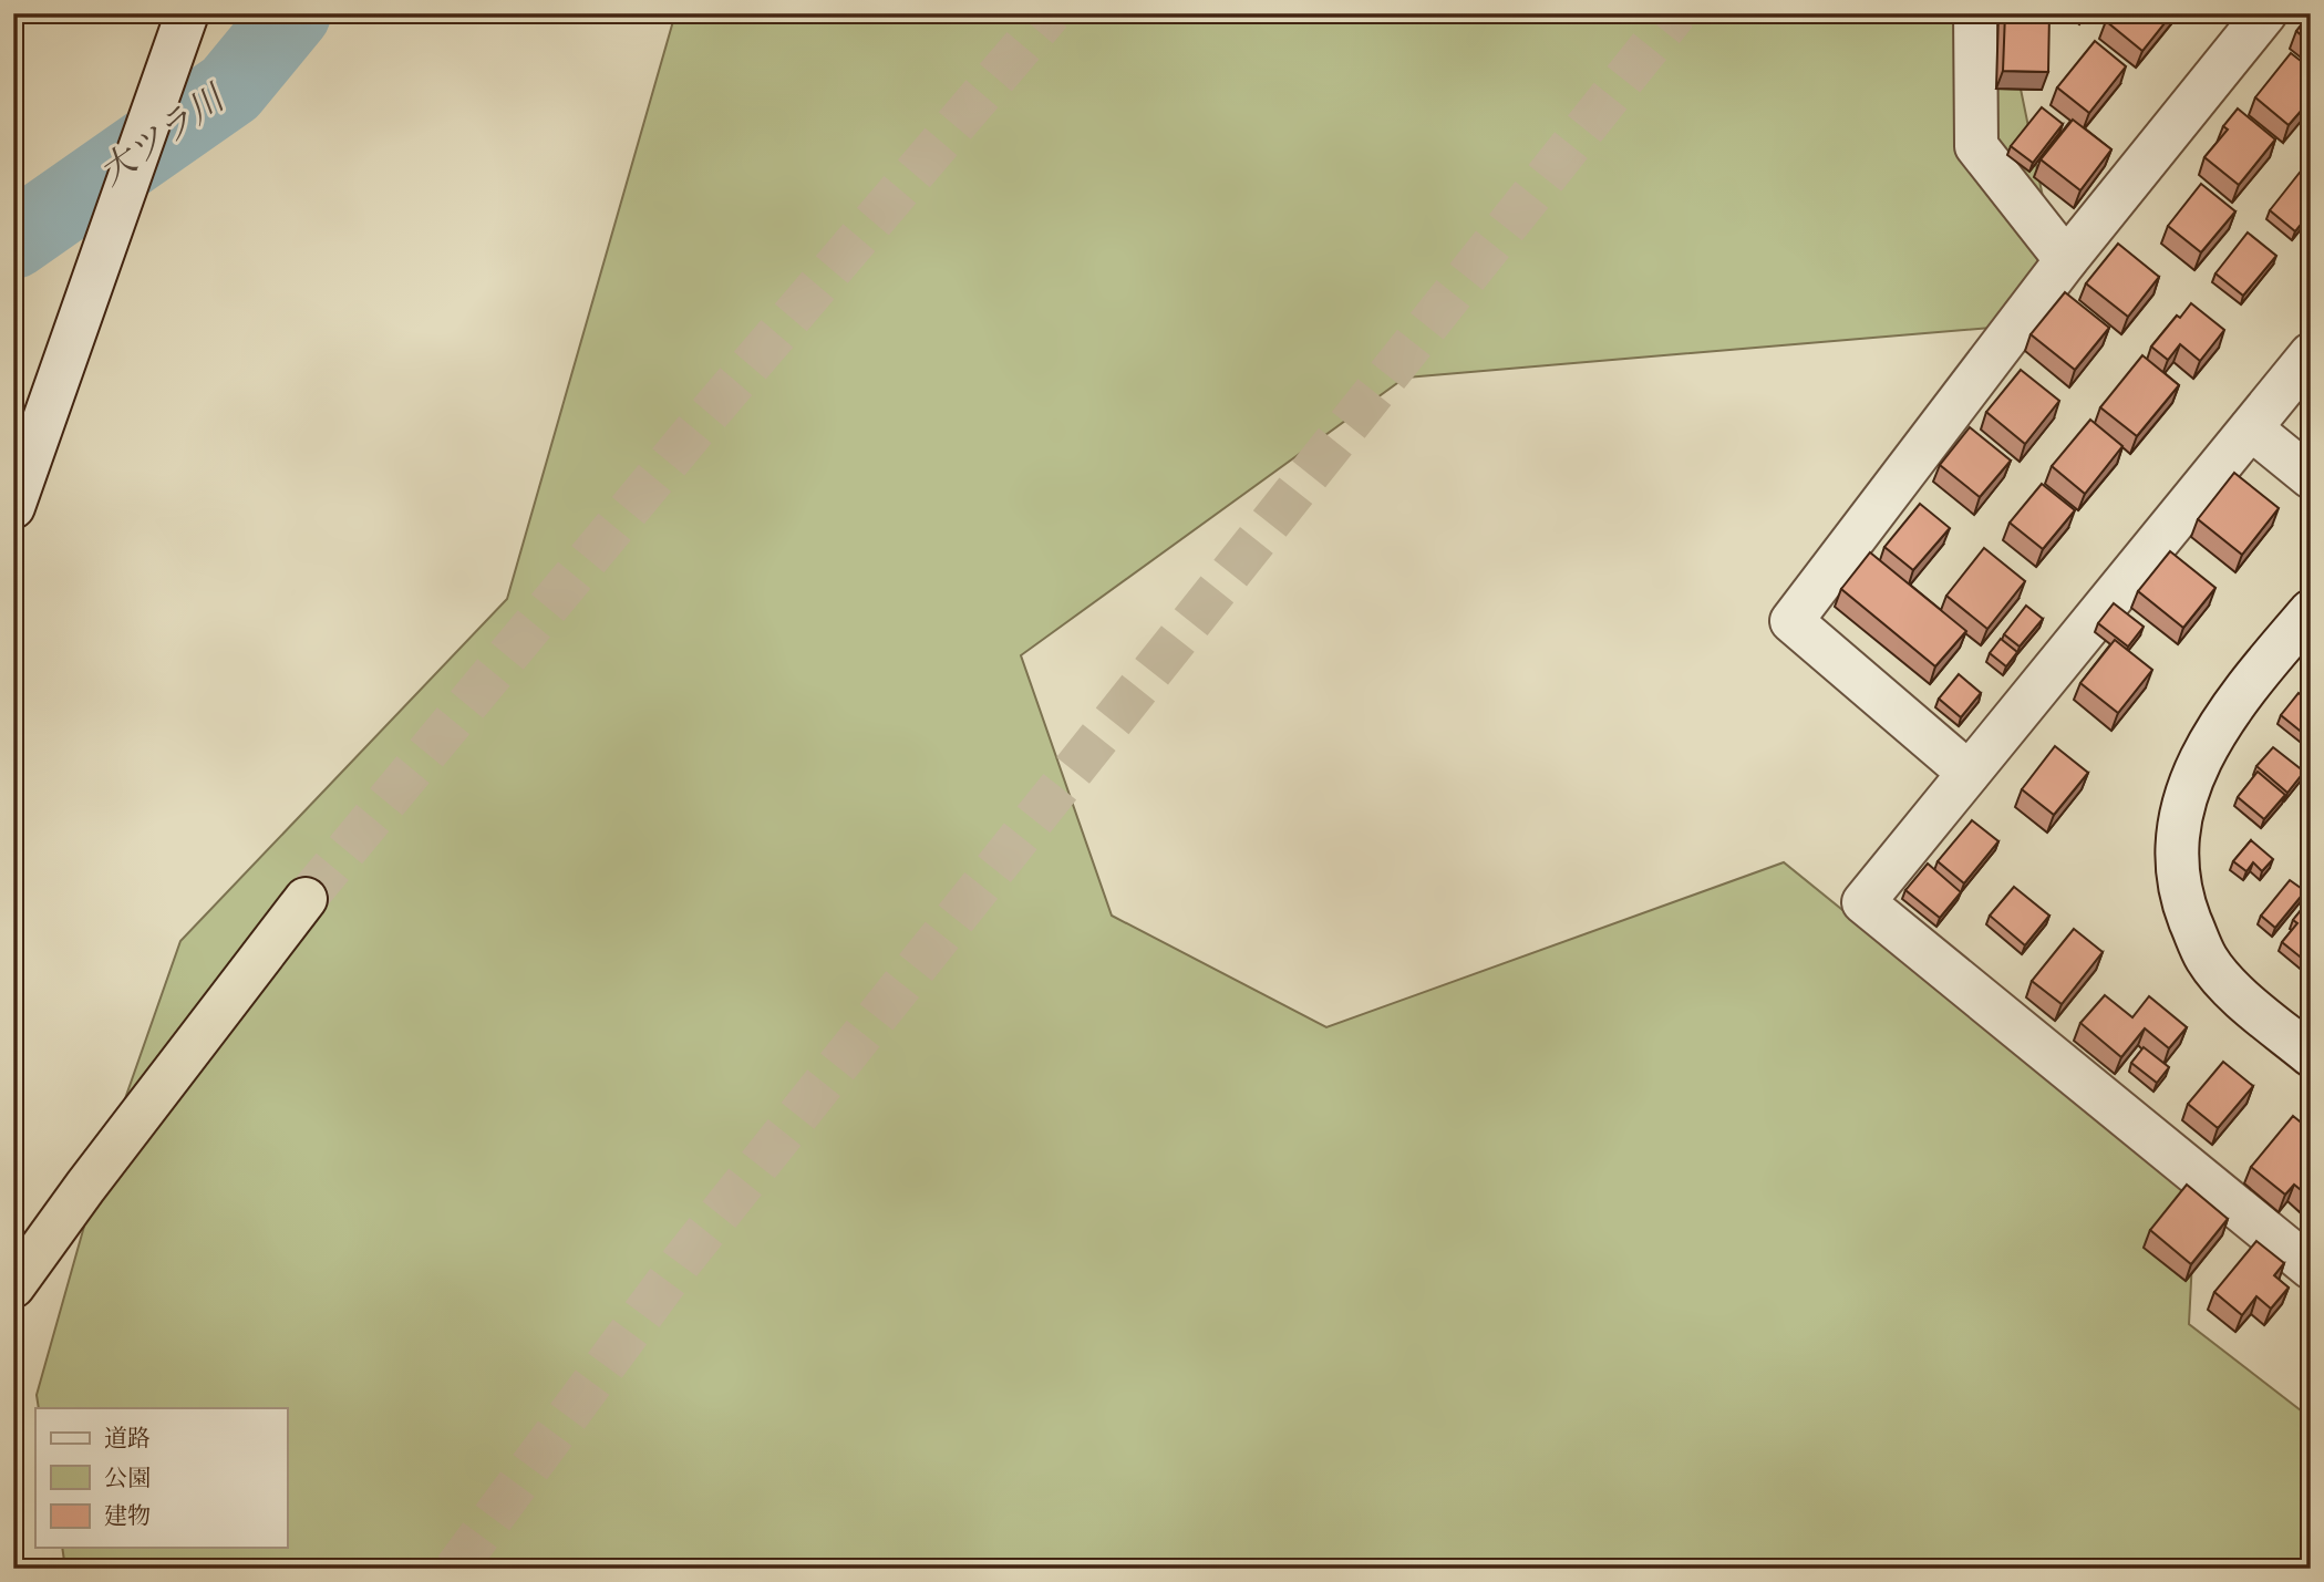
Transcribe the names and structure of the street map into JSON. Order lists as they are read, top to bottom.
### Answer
{
  "water": ["大ツラ川"],
  "legend": ["道路", "公園", "建物"]
}
